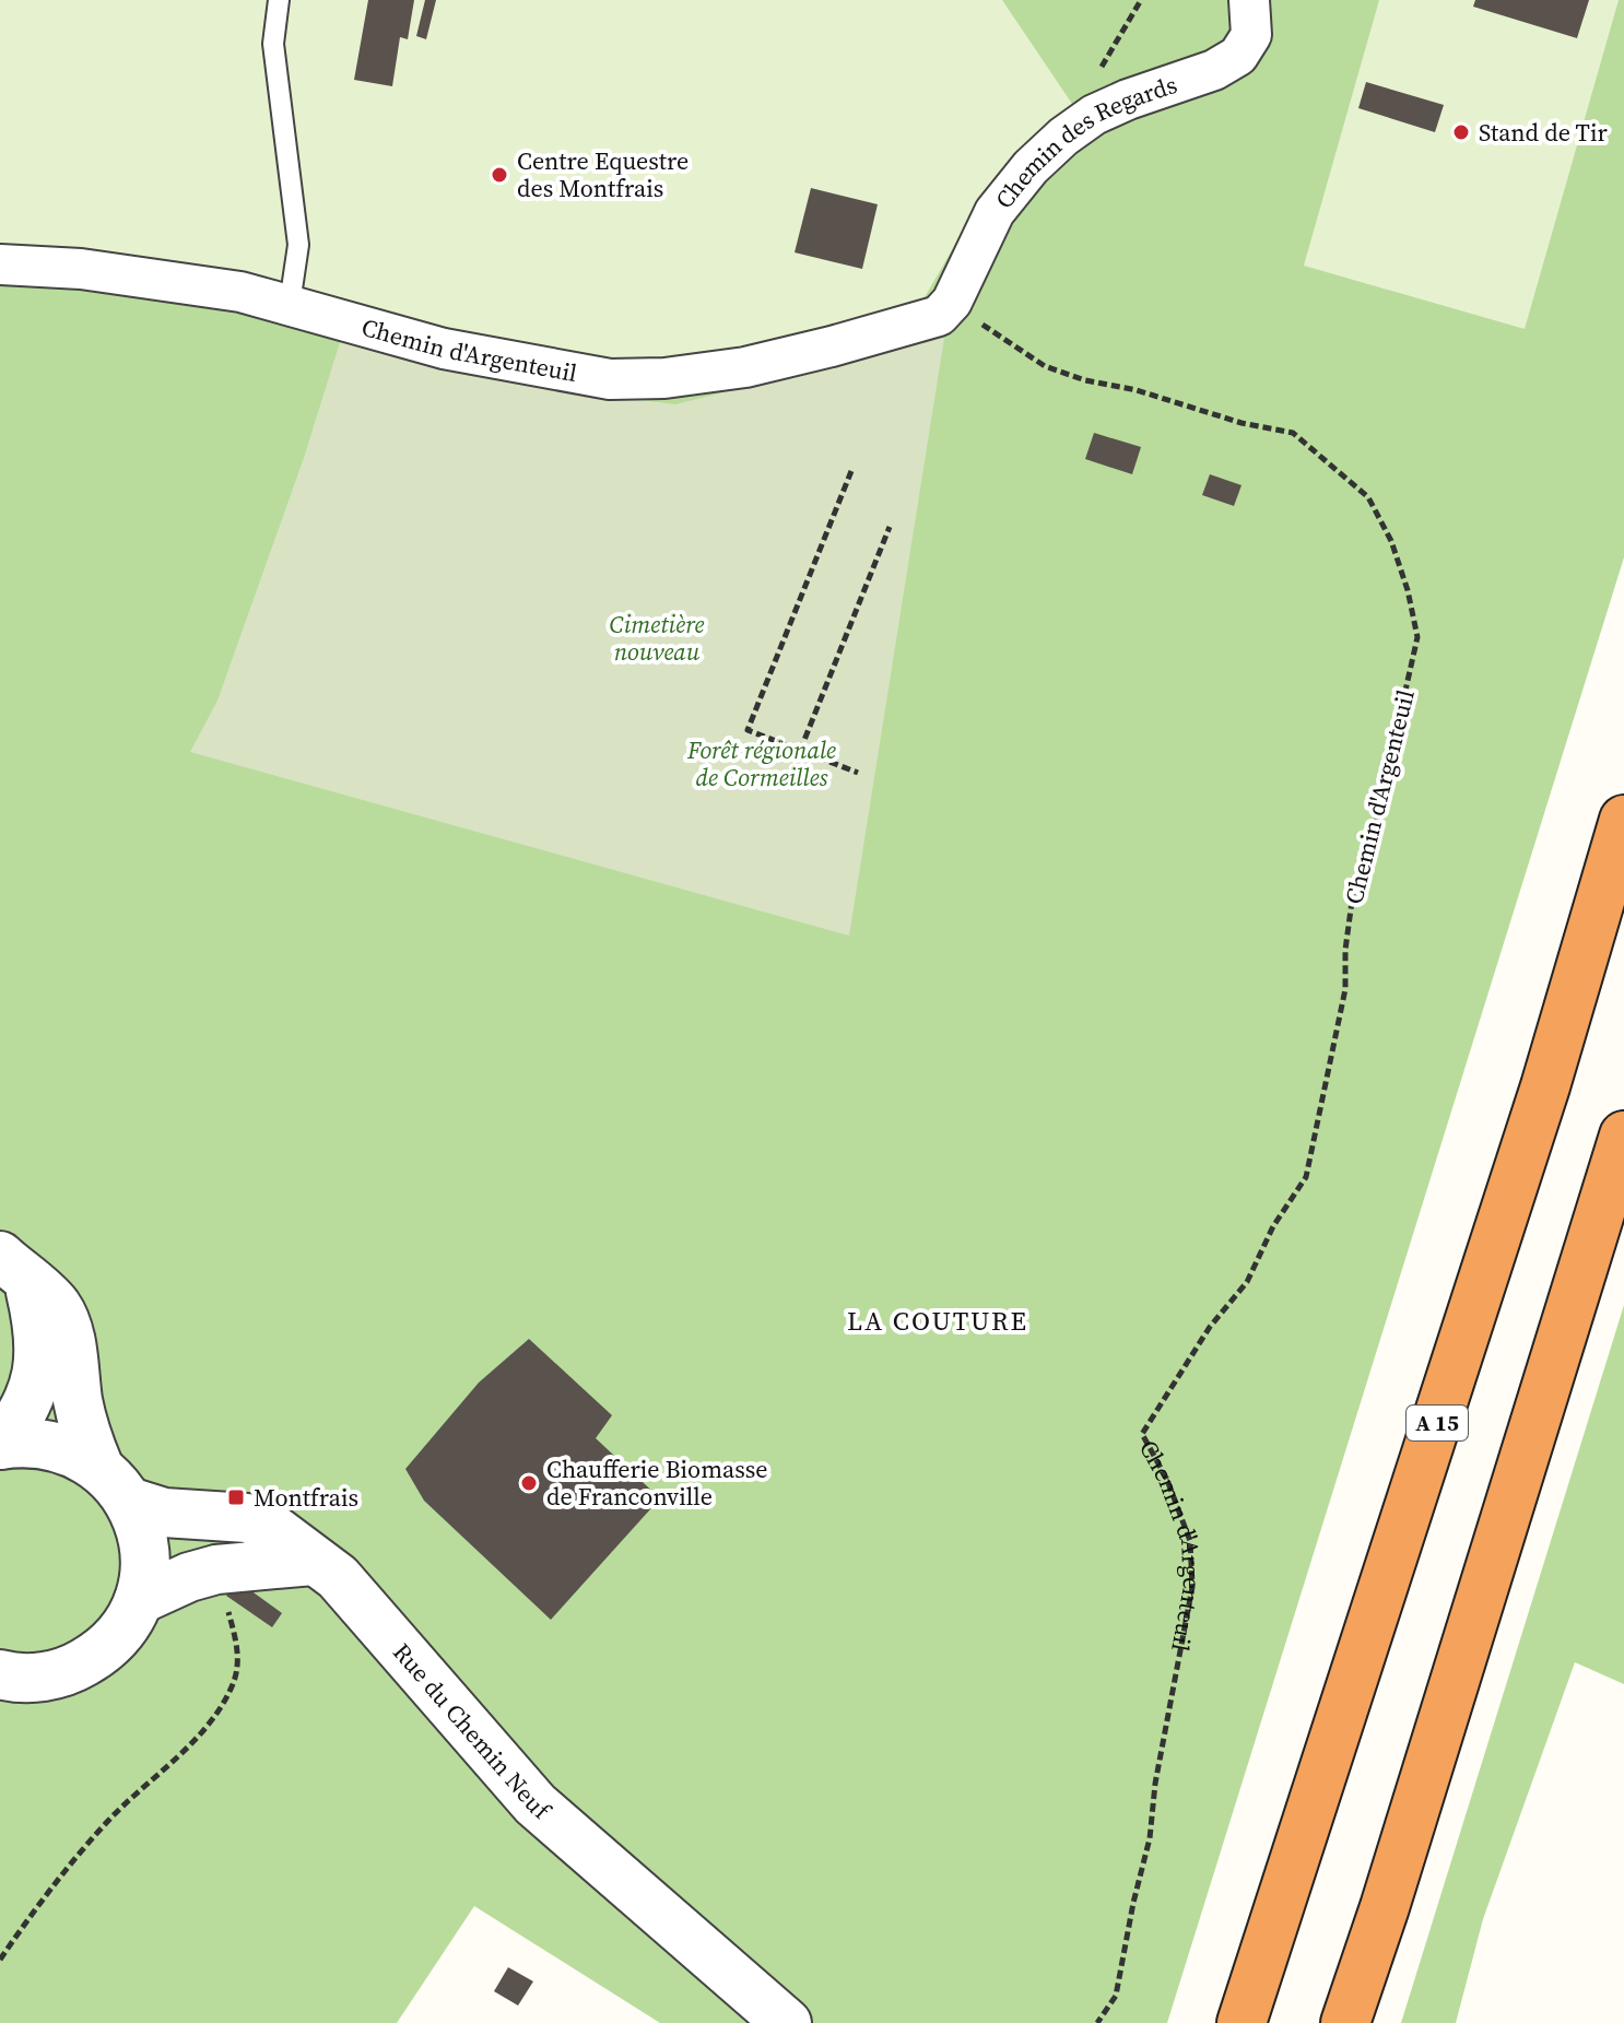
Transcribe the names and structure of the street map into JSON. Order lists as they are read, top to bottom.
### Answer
{
  "streets": {
    "highway": ["A 15"],
    "street": ["Chemin des Regards", "Chemin d'Argenteuil", "Rue du Chemin Neuf"]
  },
  "crossings": [
    ["Chemin des Regards", "Chemin d'Argenteuil"]
  ],
  "districts": ["LA COUTURE"],
  "parks": ["Cimetière nouveau", "Forêt régionale de Cormeilles"],
  "places": {
    "other": ["Stand de Tir", "Centre Equestre des Montfrais", "Chaufferie Biomasse de Franconville"],
    "transit": ["Montfrais"]
  }
}
